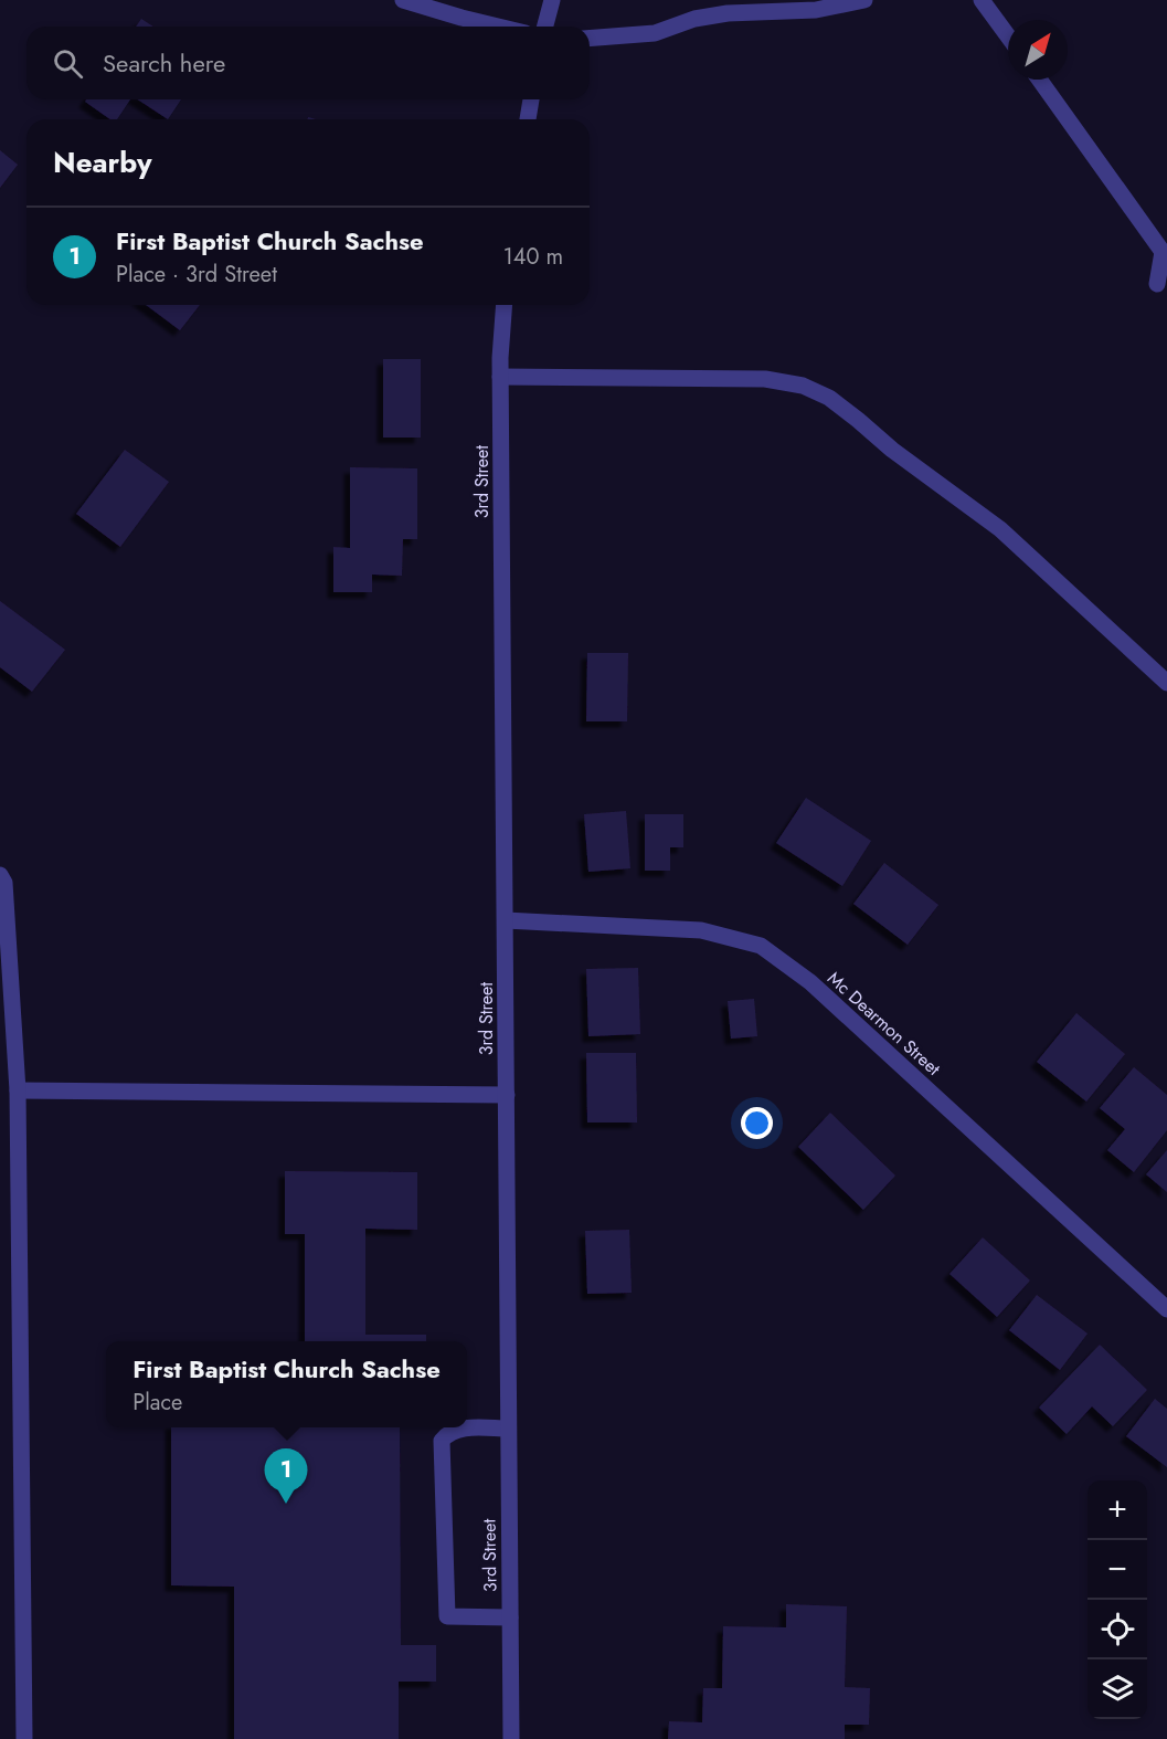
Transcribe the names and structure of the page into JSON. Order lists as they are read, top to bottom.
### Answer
{
  "streets": {
    "street": ["3rd Street", "Mc Dearmon Street"]
  },
  "crossings": [
    ["3rd Street", "Mc Dearmon Street"]
  ],
  "north": "top right",
  "page": {
    "search": "Search here",
    "heading": "Nearby",
    "list": [
      {
        "mark": "1",
        "name": "First Baptist Church Sachse",
        "note": "Place · 3rd Street",
        "value": "140 m"
      }
    ],
    "popup": ["First Baptist Church Sachse", "Place"],
    "pins": "1",
    "map_buttons": ["+", "−"]
  }
}
